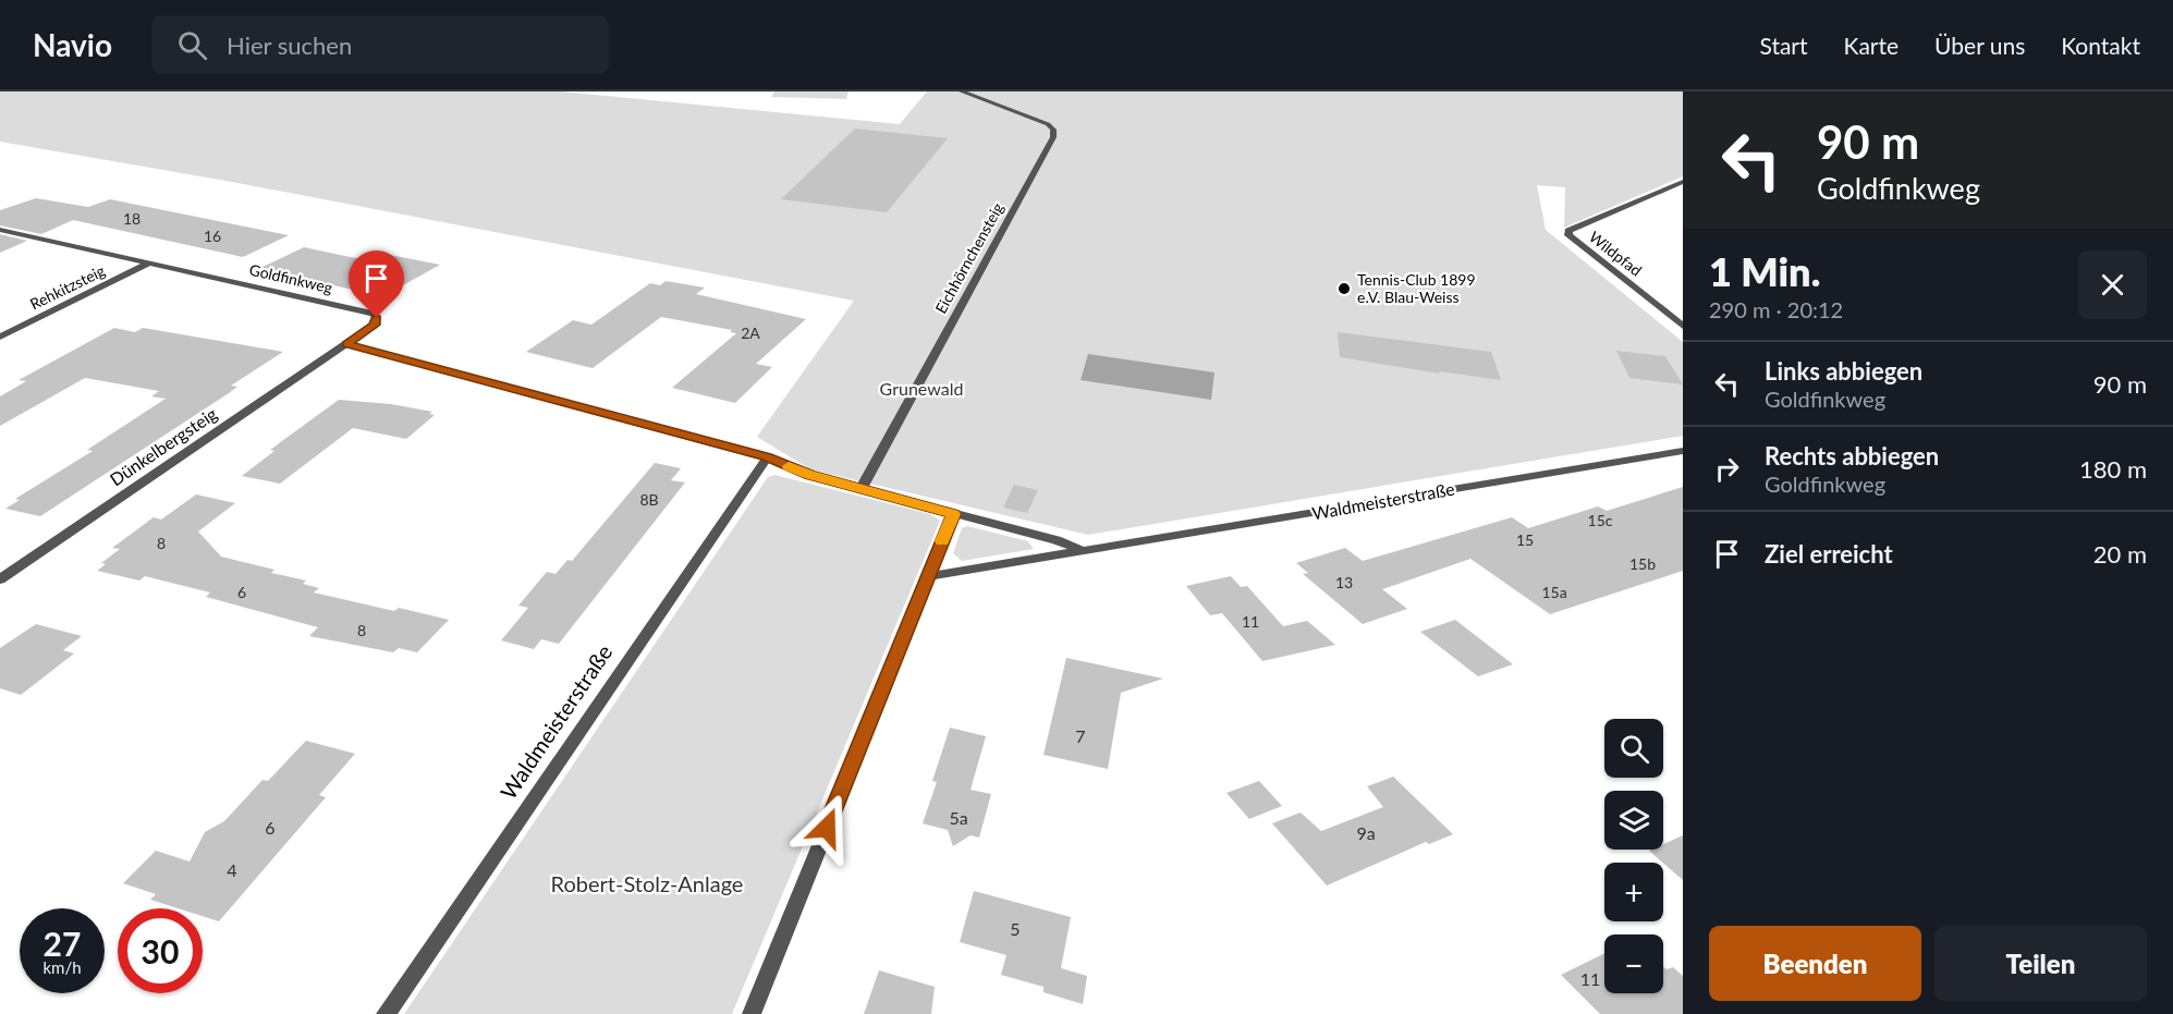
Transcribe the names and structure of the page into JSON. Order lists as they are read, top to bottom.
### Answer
{
  "streets": {
    "street": [
      "Wildpfad",
      "Eichhörnchensteig",
      "Goldfinkweg",
      "Rehkitzsteig",
      "Dünkelbergsteig",
      "Waldmeisterstraße"
    ]
  },
  "crossings": [
    ["Goldfinkweg", "Rehkitzsteig"],
    ["Goldfinkweg", "Dünkelbergsteig"]
  ],
  "parks": ["Grunewald", "Robert-Stolz-Anlage"],
  "places": ["Tennis-Club 1899 e.V. Blau-Weiss"],
  "house_numbers": [
    "18",
    "16",
    "2A",
    "8B",
    "15c",
    "15",
    "8",
    "15b",
    "13",
    "6",
    "15a",
    "11",
    "8",
    "7",
    "5a",
    "6",
    "9a",
    "4",
    "5",
    "11"
  ],
  "page": {
    "header": "Navio",
    "search": "Hier suchen",
    "nav": [
      "Start",
      "Karte",
      "Über uns",
      "Kontakt"
    ],
    "turn": ["90 m", "Goldfinkweg"],
    "heading": ["1 Min.", "290 m · 20:12"],
    "list": [
      {
        "name": "Links abbiegen",
        "note": "Goldfinkweg",
        "value": "90 m"
      },
      {
        "name": "Rechts abbiegen",
        "note": "Goldfinkweg",
        "value": "180 m"
      },
      {
        "name": "Ziel erreicht",
        "value": "20 m"
      }
    ],
    "map_buttons": ["+", "−"],
    "speed": "27 km/h",
    "limit": "30",
    "buttons": ["Beenden", "Teilen"]
  }
}
